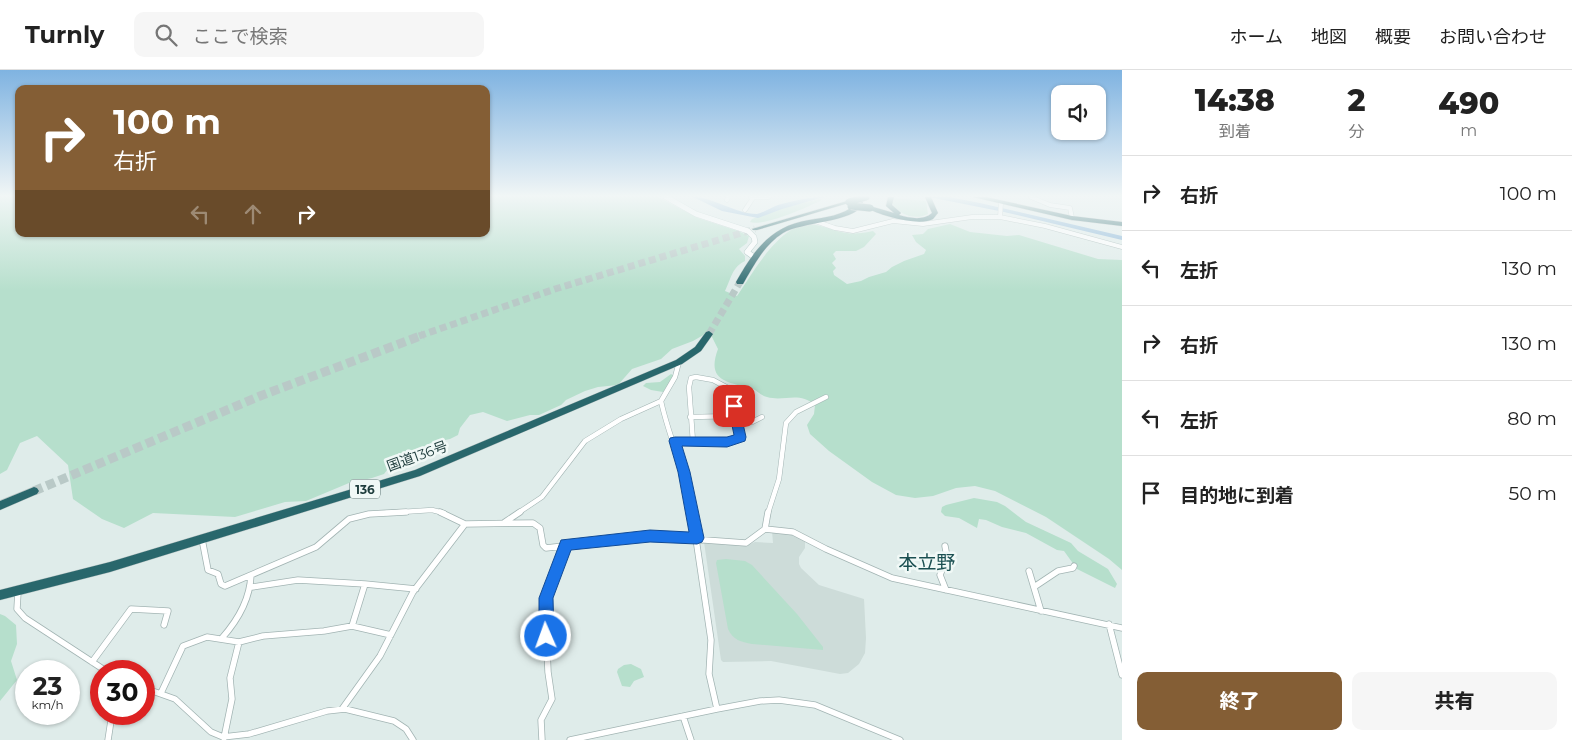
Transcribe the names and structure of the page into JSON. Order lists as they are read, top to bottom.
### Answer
{
  "streets": {
    "highway": ["国道136号", "136"]
  },
  "districts": ["本立野"],
  "page": {
    "header": "Turnly",
    "search": "ここで検索",
    "nav": [
      "ホーム",
      "地図",
      "概要",
      "お問い合わせ"
    ],
    "eta": [
      "14:38",
      "到着",
      "2",
      "分",
      "490",
      "m"
    ],
    "turn": ["100 m", "右折"],
    "list": [
      {
        "name": "右折",
        "value": "100 m"
      },
      {
        "name": "左折",
        "value": "130 m"
      },
      {
        "name": "右折",
        "value": "130 m"
      },
      {
        "name": "左折",
        "value": "80 m"
      },
      {
        "name": "目的地に到着",
        "value": "50 m"
      }
    ],
    "speed": "23 km/h",
    "limit": "30",
    "buttons": ["終了", "共有"]
  }
}
